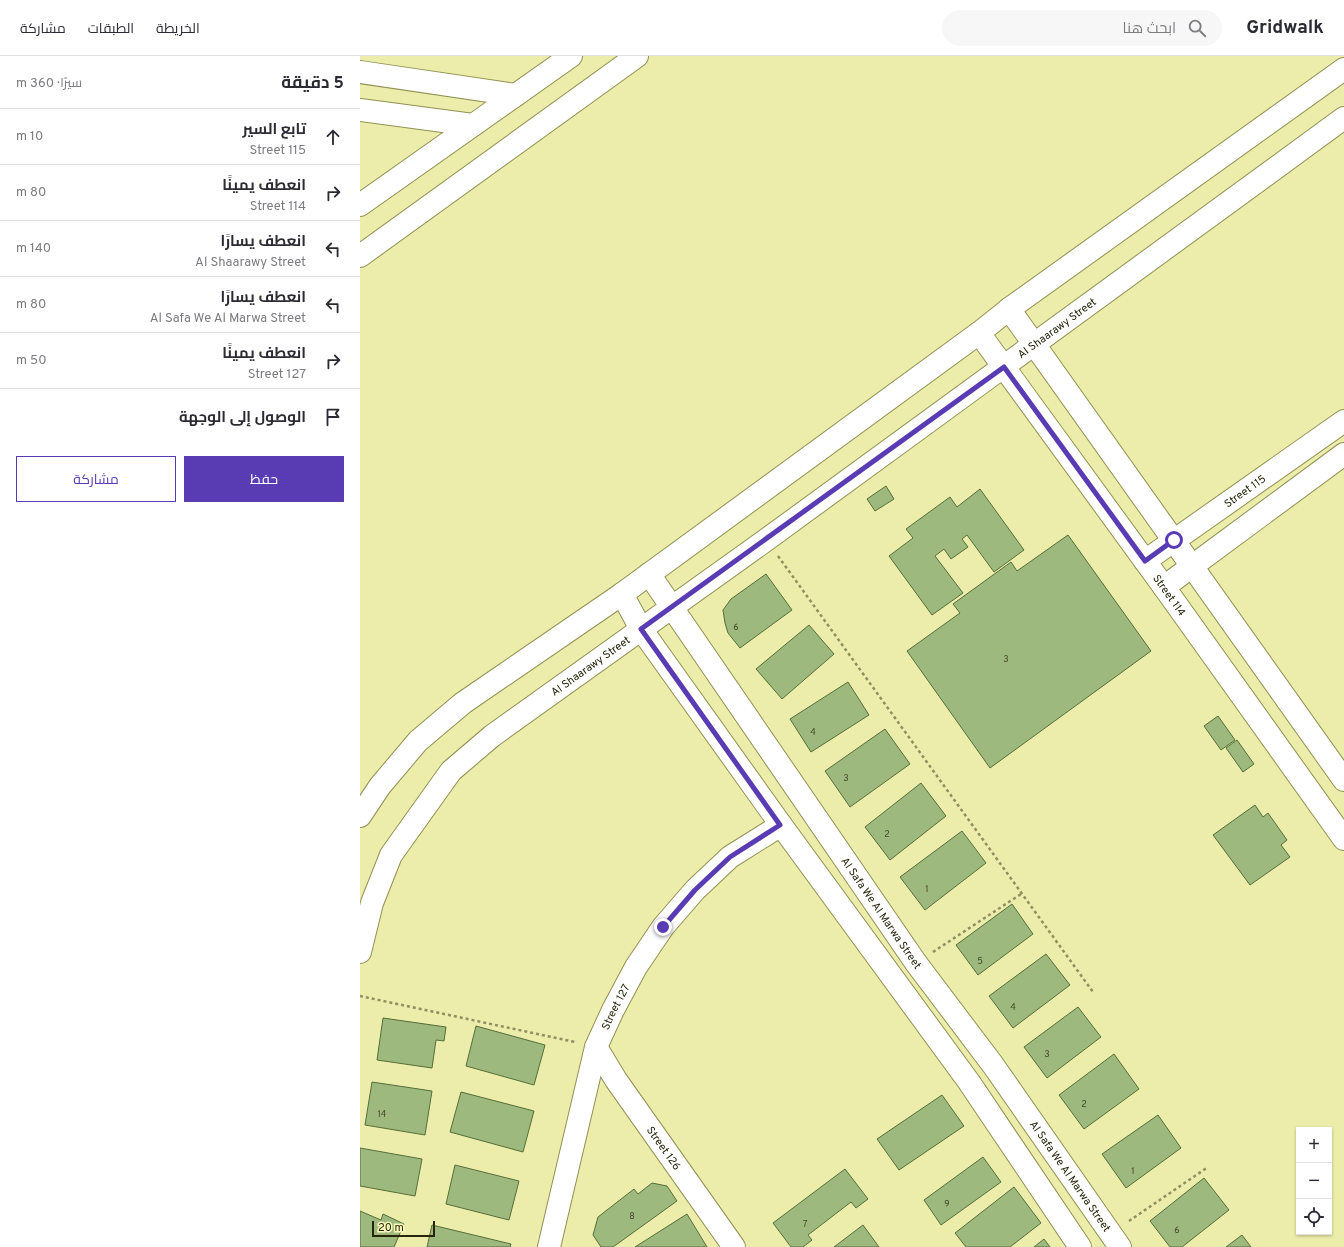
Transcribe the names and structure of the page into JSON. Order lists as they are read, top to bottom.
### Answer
{
  "streets": {
    "street": [
      "Al Shaarawy Street",
      "Street 115",
      "Street 114",
      "Al Safa We Al Marwa Street",
      "Street 127",
      "Street 126"
    ]
  },
  "crossings": [
    ["Al Shaarawy Street", "Street 114"],
    ["Al Shaarawy Street", "Al Safa We Al Marwa Street"],
    ["Street 115", "Street 114"],
    ["Street 127", "Street 126"]
  ],
  "house_numbers": [
    "6",
    "3",
    "4",
    "3",
    "2",
    "1",
    "5",
    "4",
    "3",
    "2",
    "14",
    "1",
    "9",
    "8",
    "7",
    "6"
  ],
  "scale_bar": "20 m",
  "page": {
    "header": "Gridwalk",
    "search": "ابحث هنا",
    "nav": ["الخريطة", "الطبقات", "مشاركة"],
    "heading": ["5 دقيقة", "سيرًا · 360 m"],
    "list": [
      ["تابع السير", "Street 115", "10 m"],
      ["انعطف يمينًا", "Street 114", "80 m"],
      ["انعطف يسارًا", "Al Shaarawy Street", "140 m"],
      ["انعطف يسارًا", "Al Safa We Al Marwa Street", "80 m"],
      ["انعطف يمينًا", "Street 127", "50 m"],
      "الوصول إلى الوجهة"
    ],
    "buttons": ["حفظ", "مشاركة"],
    "map_buttons": ["+", "−"],
    "scale": "20 m"
  }
}
